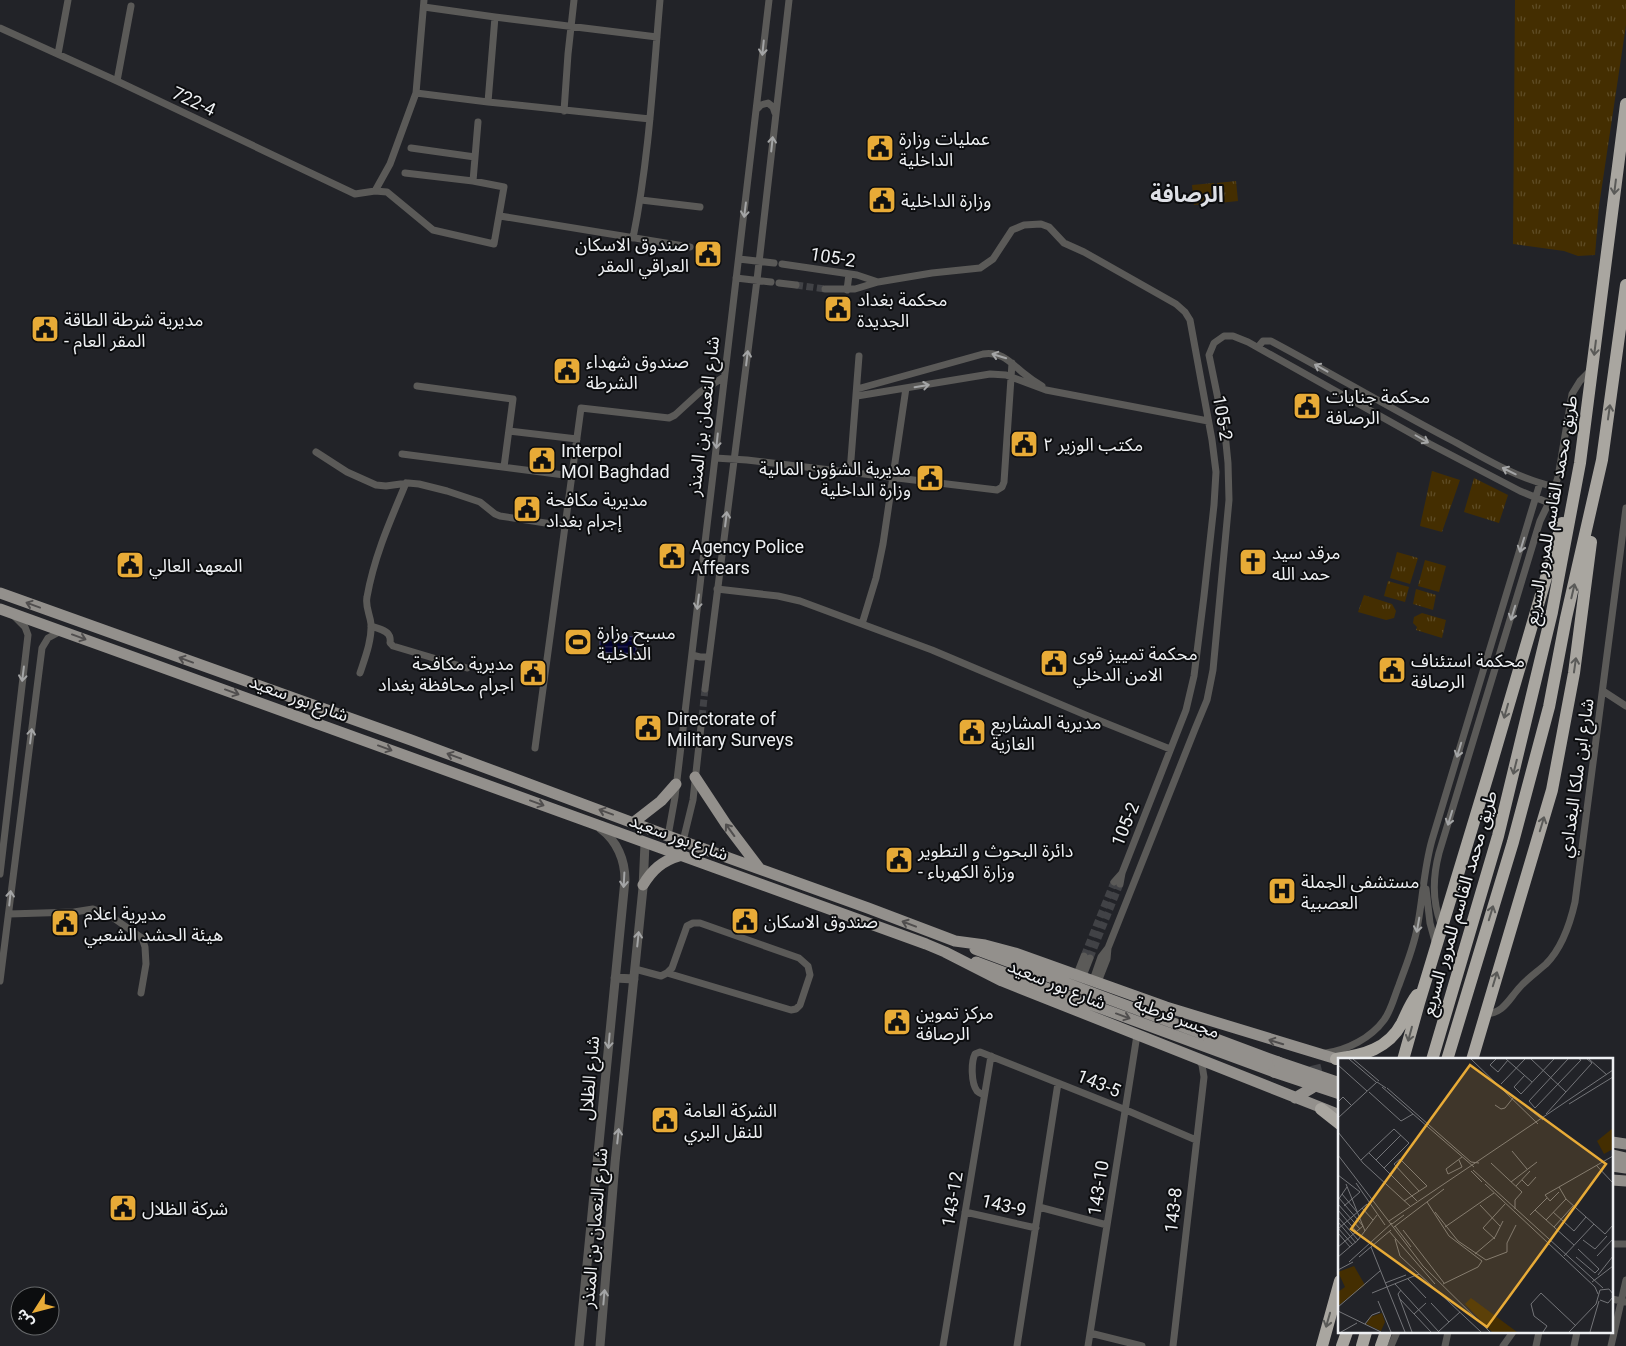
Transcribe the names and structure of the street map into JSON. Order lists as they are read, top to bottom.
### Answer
{
  "streets": {
    "highway": ["طريق محمد القاسم للمرور السريع"],
    "main road": ["شارع بور سعيد", "مجسر قرطبة"],
    "street": [
      "722-4",
      "105-2",
      "شارع النعمان بن المنذر",
      "شارع ابن ملكا البغدادي",
      "شارع الظلال",
      "143-5",
      "143-10",
      "143-12",
      "143-9",
      "143-8"
    ]
  },
  "crossings": [
    ["105-2", "شارع النعمان بن المنذر"],
    ["شارع النعمان بن المنذر", "شارع بور سعيد"],
    ["شارع بور سعيد", "مجسر قرطبة"],
    ["شارع بور سعيد", "شارع الظلال"],
    ["شارع بور سعيد", "143-10"],
    ["شارع بور سعيد", "143-8"],
    ["143-5", "143-10"],
    ["143-5", "143-12"],
    ["143-5", "143-8"],
    ["143-12", "143-9"]
  ],
  "one_way": ["شارع الظلال"],
  "districts": ["الرصافة"],
  "places": {
    "public building": [
      "عمليات وزارة الداخلية",
      "وزارة الداخلية",
      "صندوق الاسكان العراقي المقر",
      "محكمة بغداد الجديدة",
      "مديرية شرطة الطاقة - المقر العام",
      "صندوق شهداء الشرطة",
      "محكمة جنايات الرصافة",
      "مكتب الوزير ٢",
      "Interpol MOI Baghdad",
      "مديرية الشؤون المالية وزارة الداخلية",
      "مديرية مكافحة إجرام بغداد",
      "Agency Police Affears",
      "المعهد العالي",
      "محكمة تمييز قوى الامن الدخلي",
      "محكمة استئناف الرصافة",
      "مديرية مكافحة اجرام محافظة بغداد",
      "Directorate of Military Surveys",
      "مديرية المشاريع الغازية",
      "دائرة البحوث و التطوير - وزارة الكهرباء",
      "صندوق الاسكان",
      "مديرية اعلام هيئة الحشد الشعبي",
      "مركز تموين الرصافة",
      "الشركة العامة للنقل البري",
      "شركة الظلال"
    ],
    "church": ["مرقد سيد حمد الله"],
    "sports": ["مسبح وزارة الداخلية"],
    "hospital": ["مستشفى الجملة العصبية"]
  },
  "north": "bottom left"
}
